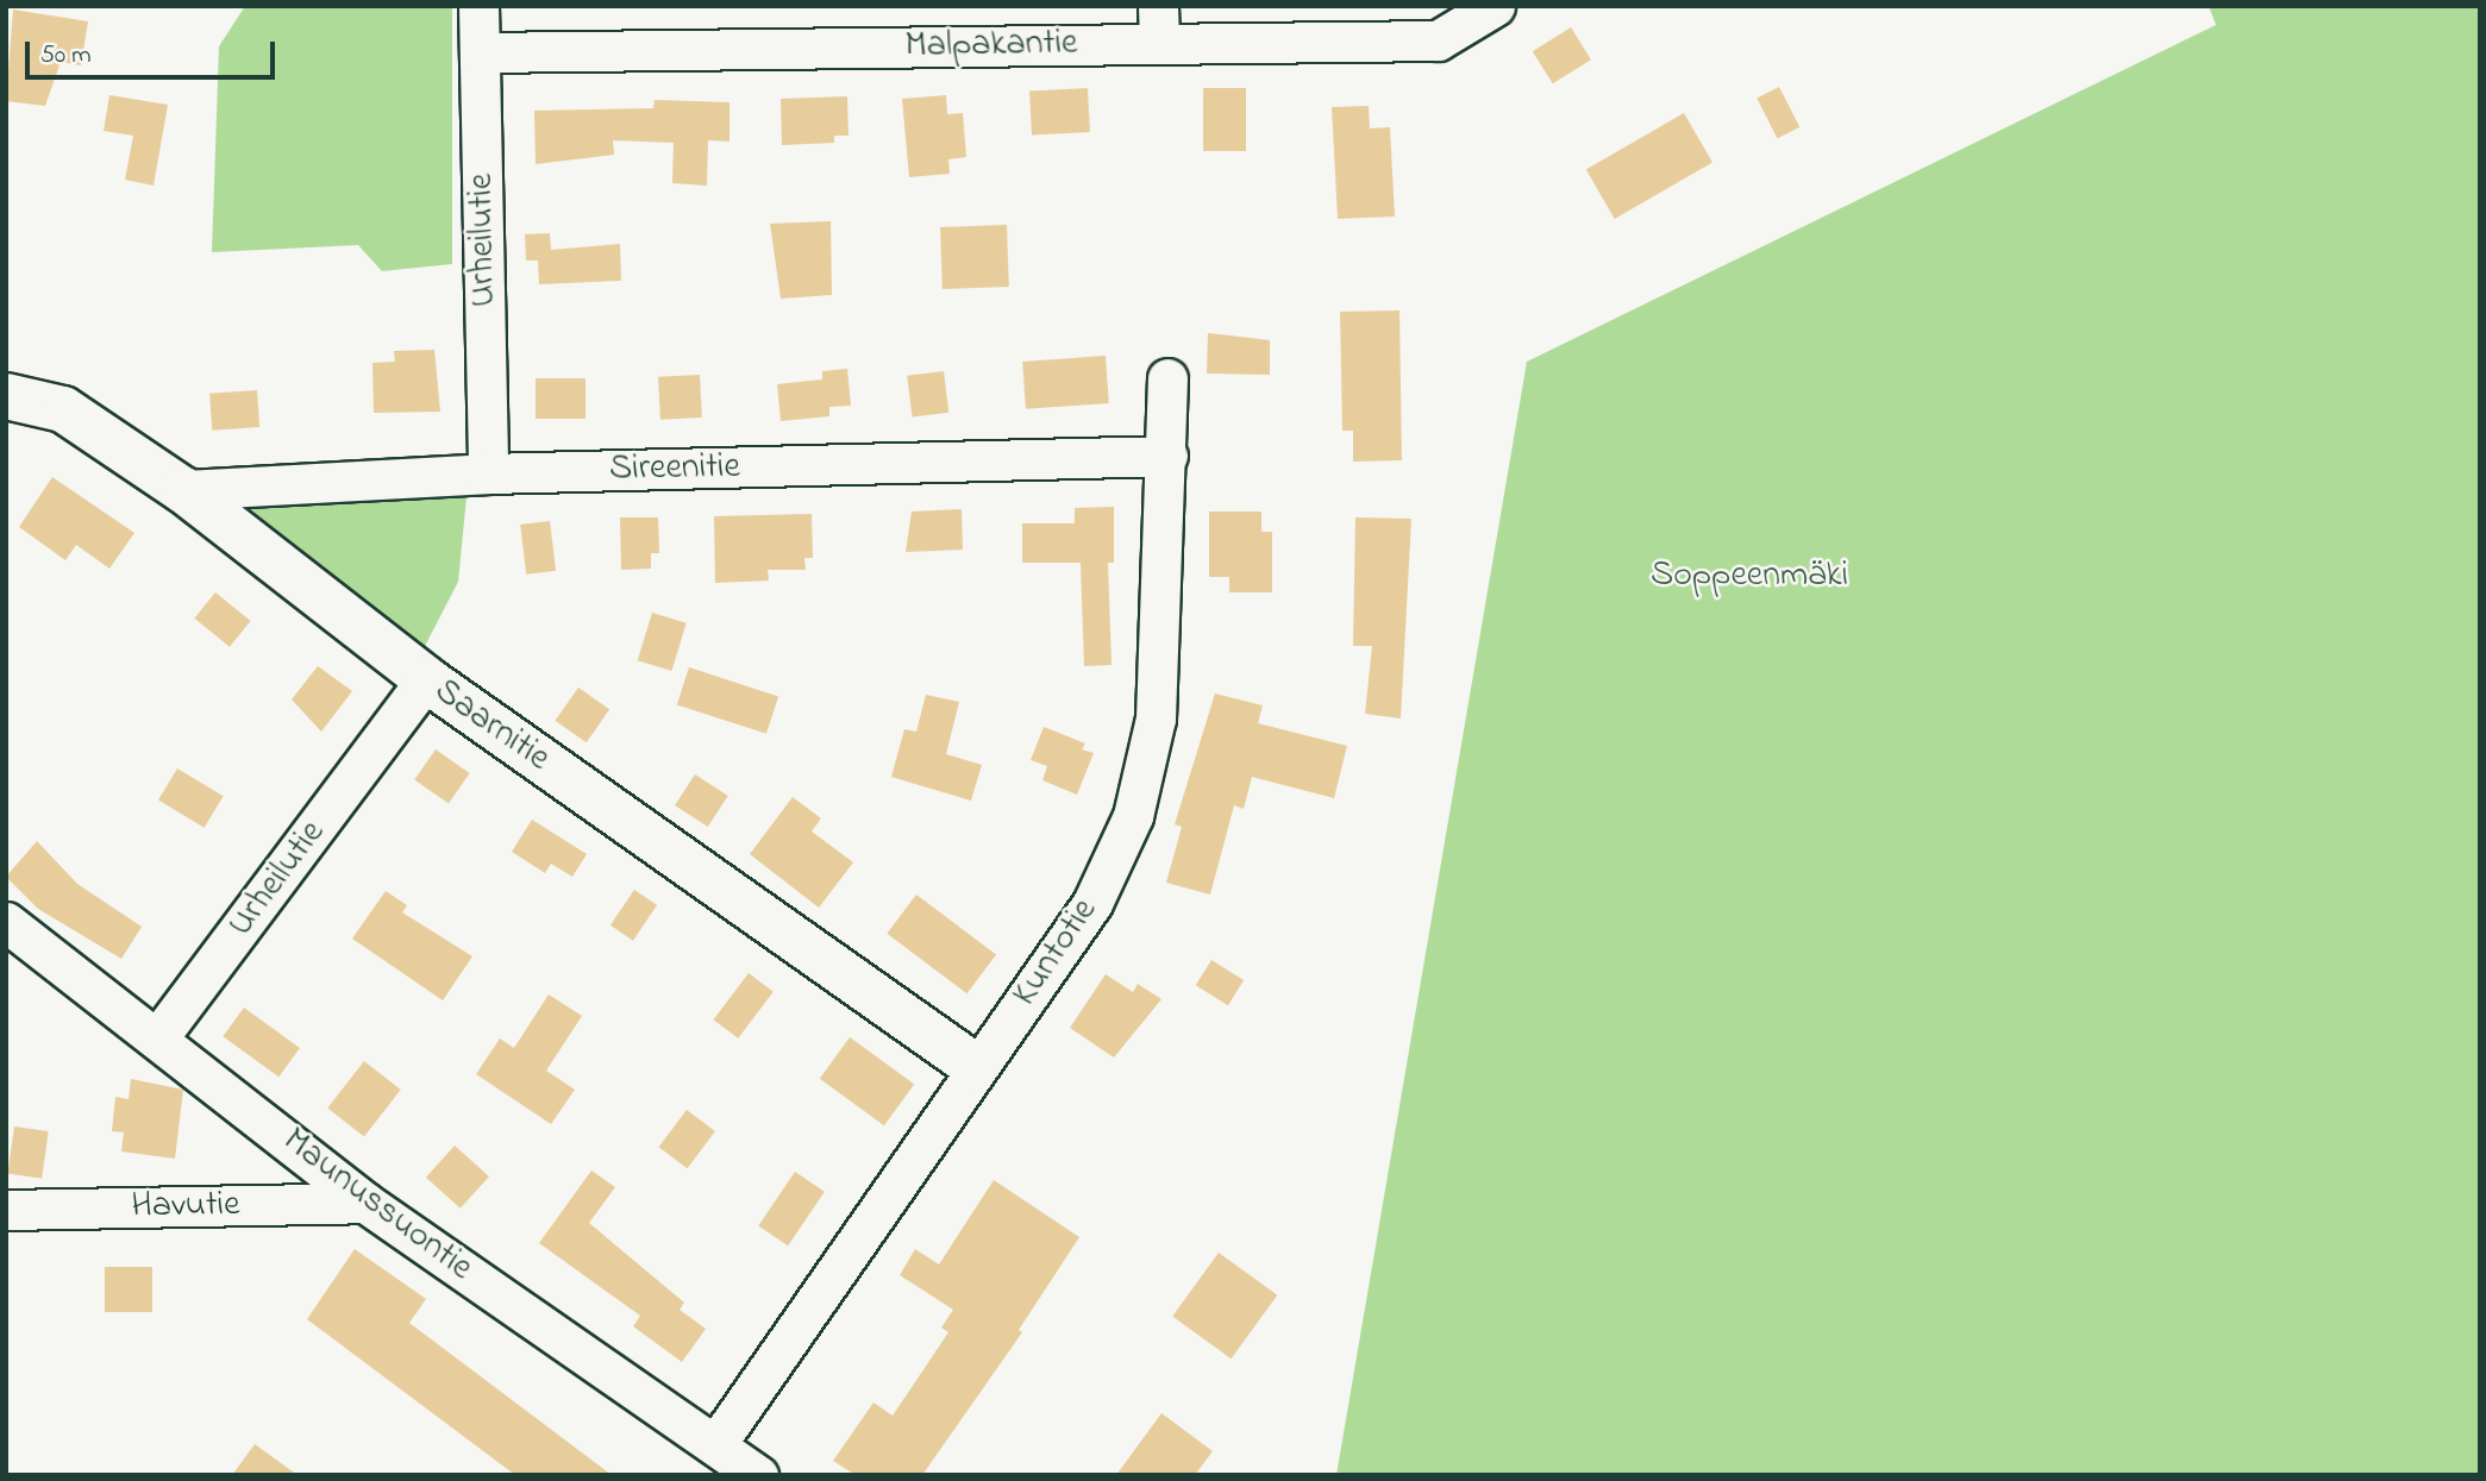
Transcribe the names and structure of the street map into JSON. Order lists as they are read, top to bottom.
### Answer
{
  "streets": {
    "street": [
      "Malpakantie",
      "Urheilutie",
      "Sireenitie",
      "Saarnitie",
      "Kuntotie",
      "Maunussuontie",
      "Havutie"
    ]
  },
  "crossings": [
    ["Malpakantie", "Urheilutie"],
    ["Urheilutie", "Sireenitie"],
    ["Urheilutie", "Saarnitie"],
    ["Urheilutie", "Maunussuontie"],
    ["Sireenitie", "Saarnitie"],
    ["Sireenitie", "Kuntotie"],
    ["Saarnitie", "Kuntotie"],
    ["Kuntotie", "Maunussuontie"],
    ["Maunussuontie", "Havutie"]
  ],
  "parks": ["Soppeenmäki"],
  "scale_bar": "50 m"
}
